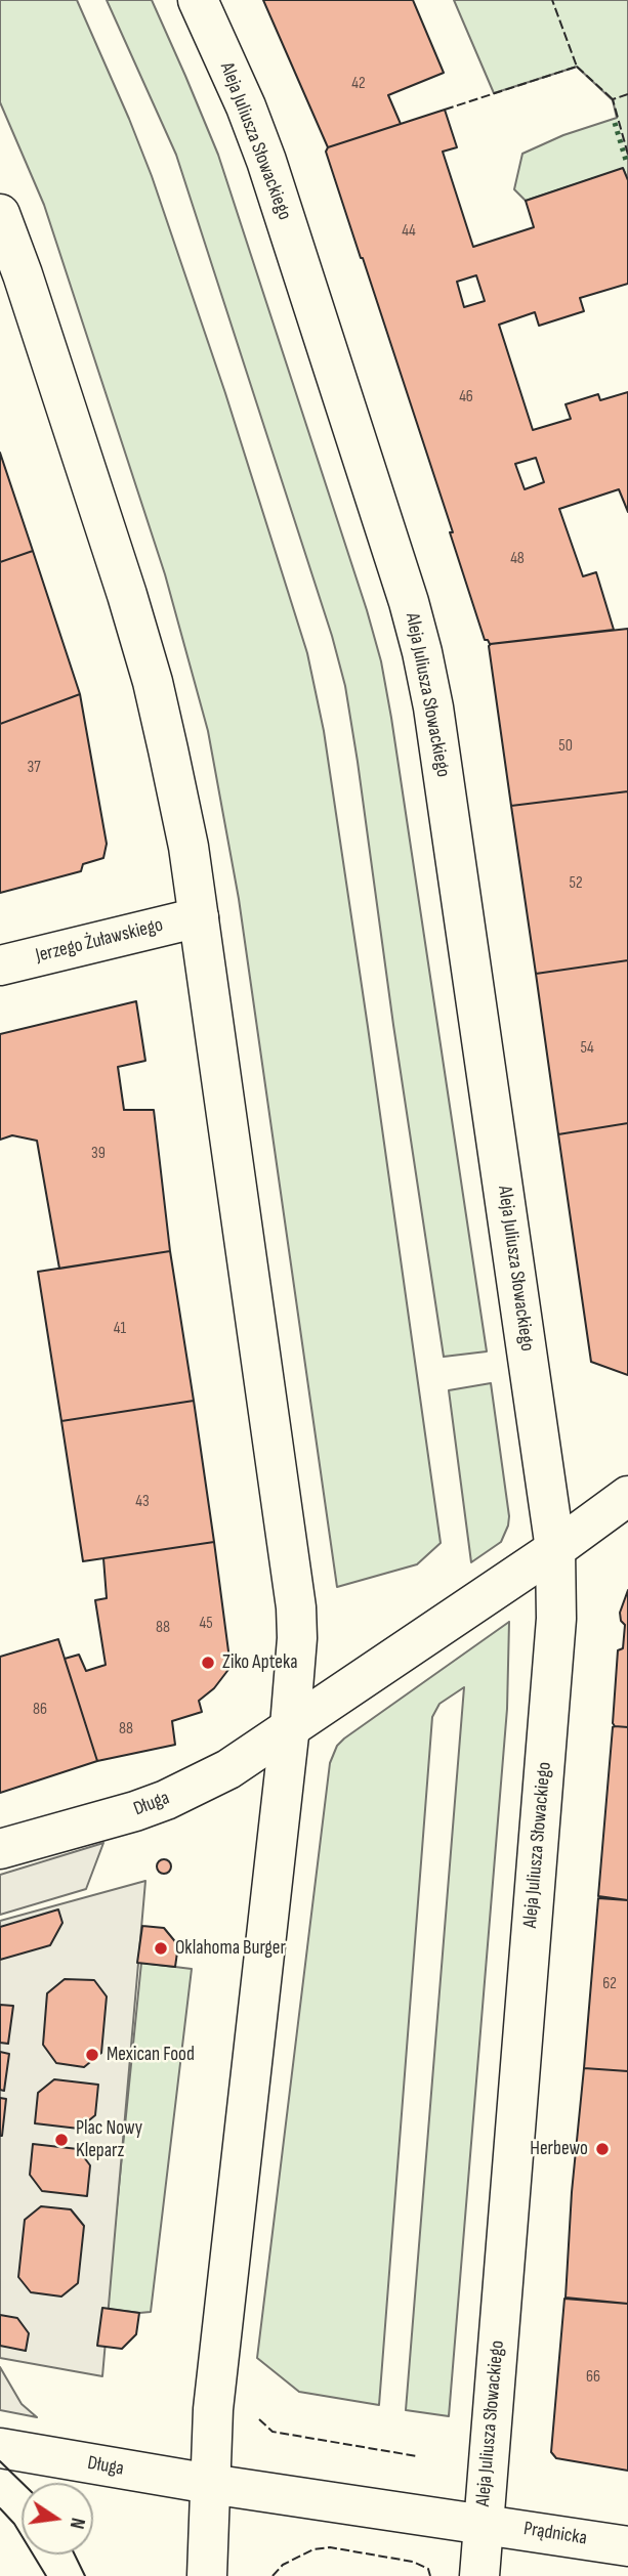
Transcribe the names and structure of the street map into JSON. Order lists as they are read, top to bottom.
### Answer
{
  "streets": {
    "main road": [
      "Aleja Juliusza Słowackiego",
      "Jerzego Żuławskiego",
      "Długa",
      "Prądnicka"
    ]
  },
  "crossings": [
    ["Aleja Juliusza Słowackiego", "Długa"],
    ["Aleja Juliusza Słowackiego", "Prądnicka"],
    ["Długa", "Prądnicka"]
  ],
  "places": [
    "Ziko Apteka",
    "Oklahoma Burger",
    "Mexican Food",
    "Plac Nowy Kleparz",
    "Herbewo"
  ],
  "house_numbers": [
    "42",
    "44",
    "46",
    "48",
    "50",
    "37",
    "52",
    "54",
    "39",
    "41",
    "43",
    "45",
    "88",
    "86",
    "88",
    "62",
    "66"
  ],
  "north": "right"
}
